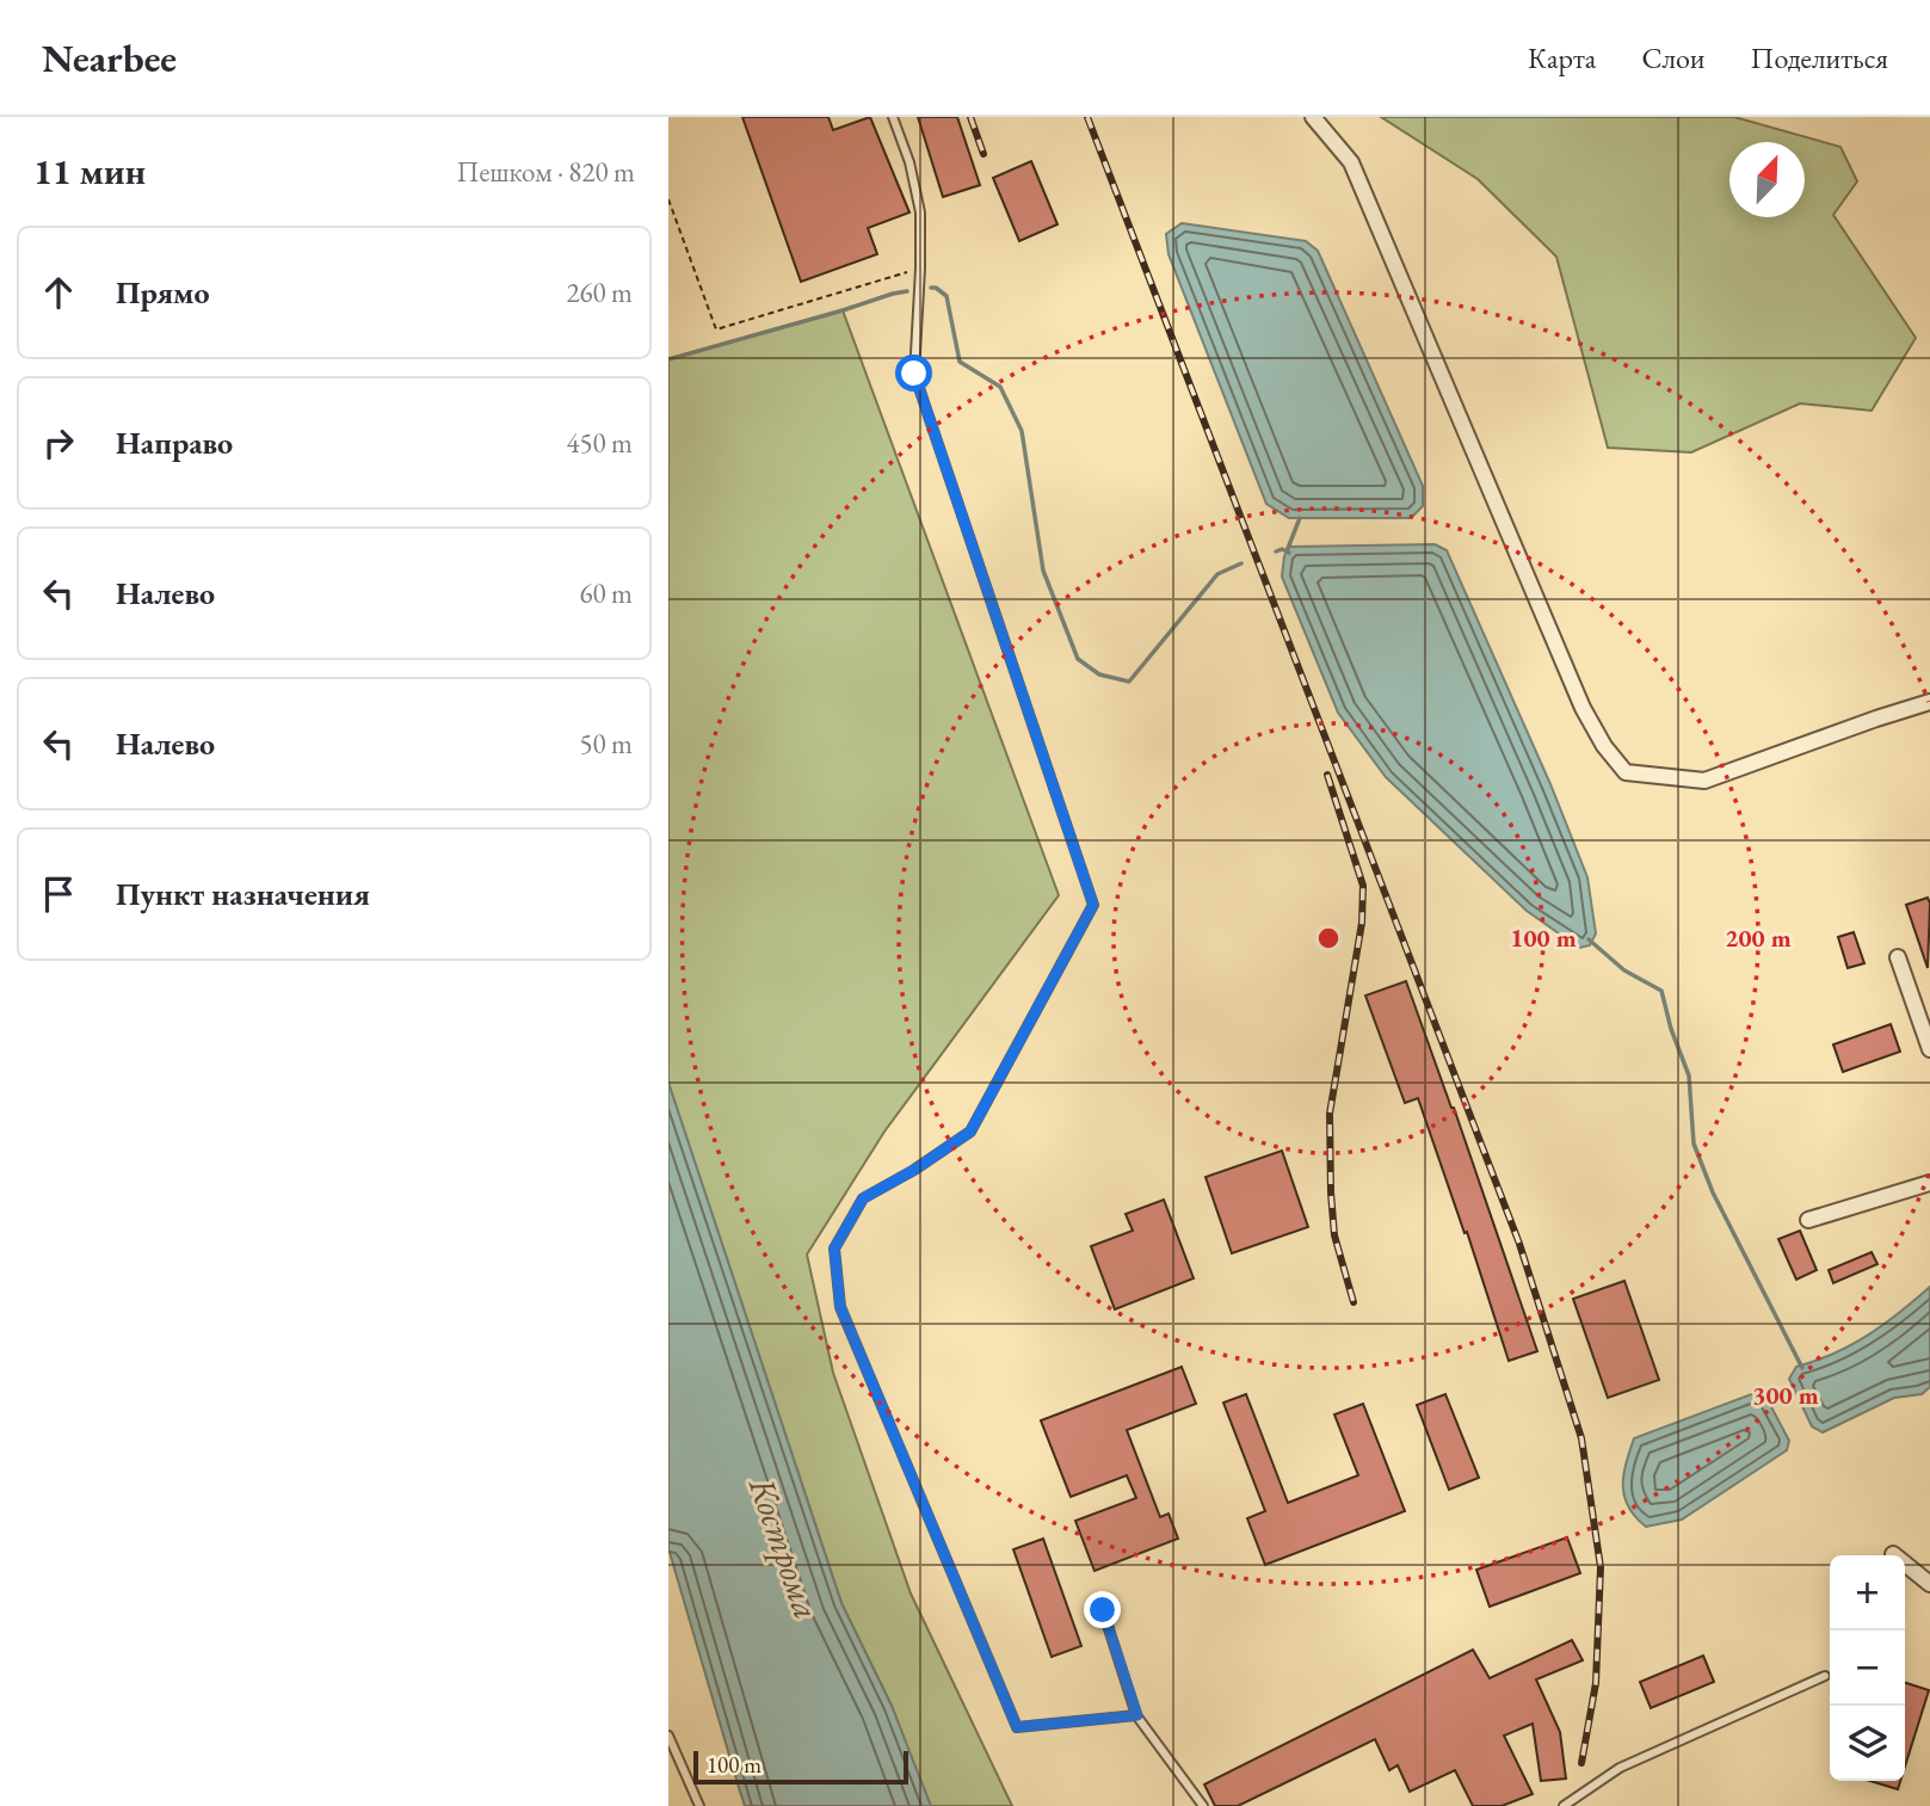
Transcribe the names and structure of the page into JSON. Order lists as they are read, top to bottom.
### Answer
{
  "water": ["Кострома"],
  "scale_bar": "100 m",
  "north": "top right",
  "page": {
    "header": "Nearbee",
    "nav": ["Карта", "Слои", "Поделиться"],
    "heading": ["11 мин", "Пешком · 820 m"],
    "list": [
      ["Прямо", "260 m"],
      ["Направо", "450 m"],
      ["Налево", "60 m"],
      ["Налево", "50 m"],
      "Пункт назначения"
    ],
    "map_buttons": ["+", "−"],
    "scale": "100 m"
  },
  "rings": ["100 m", "200 m", "300 m"]
}
